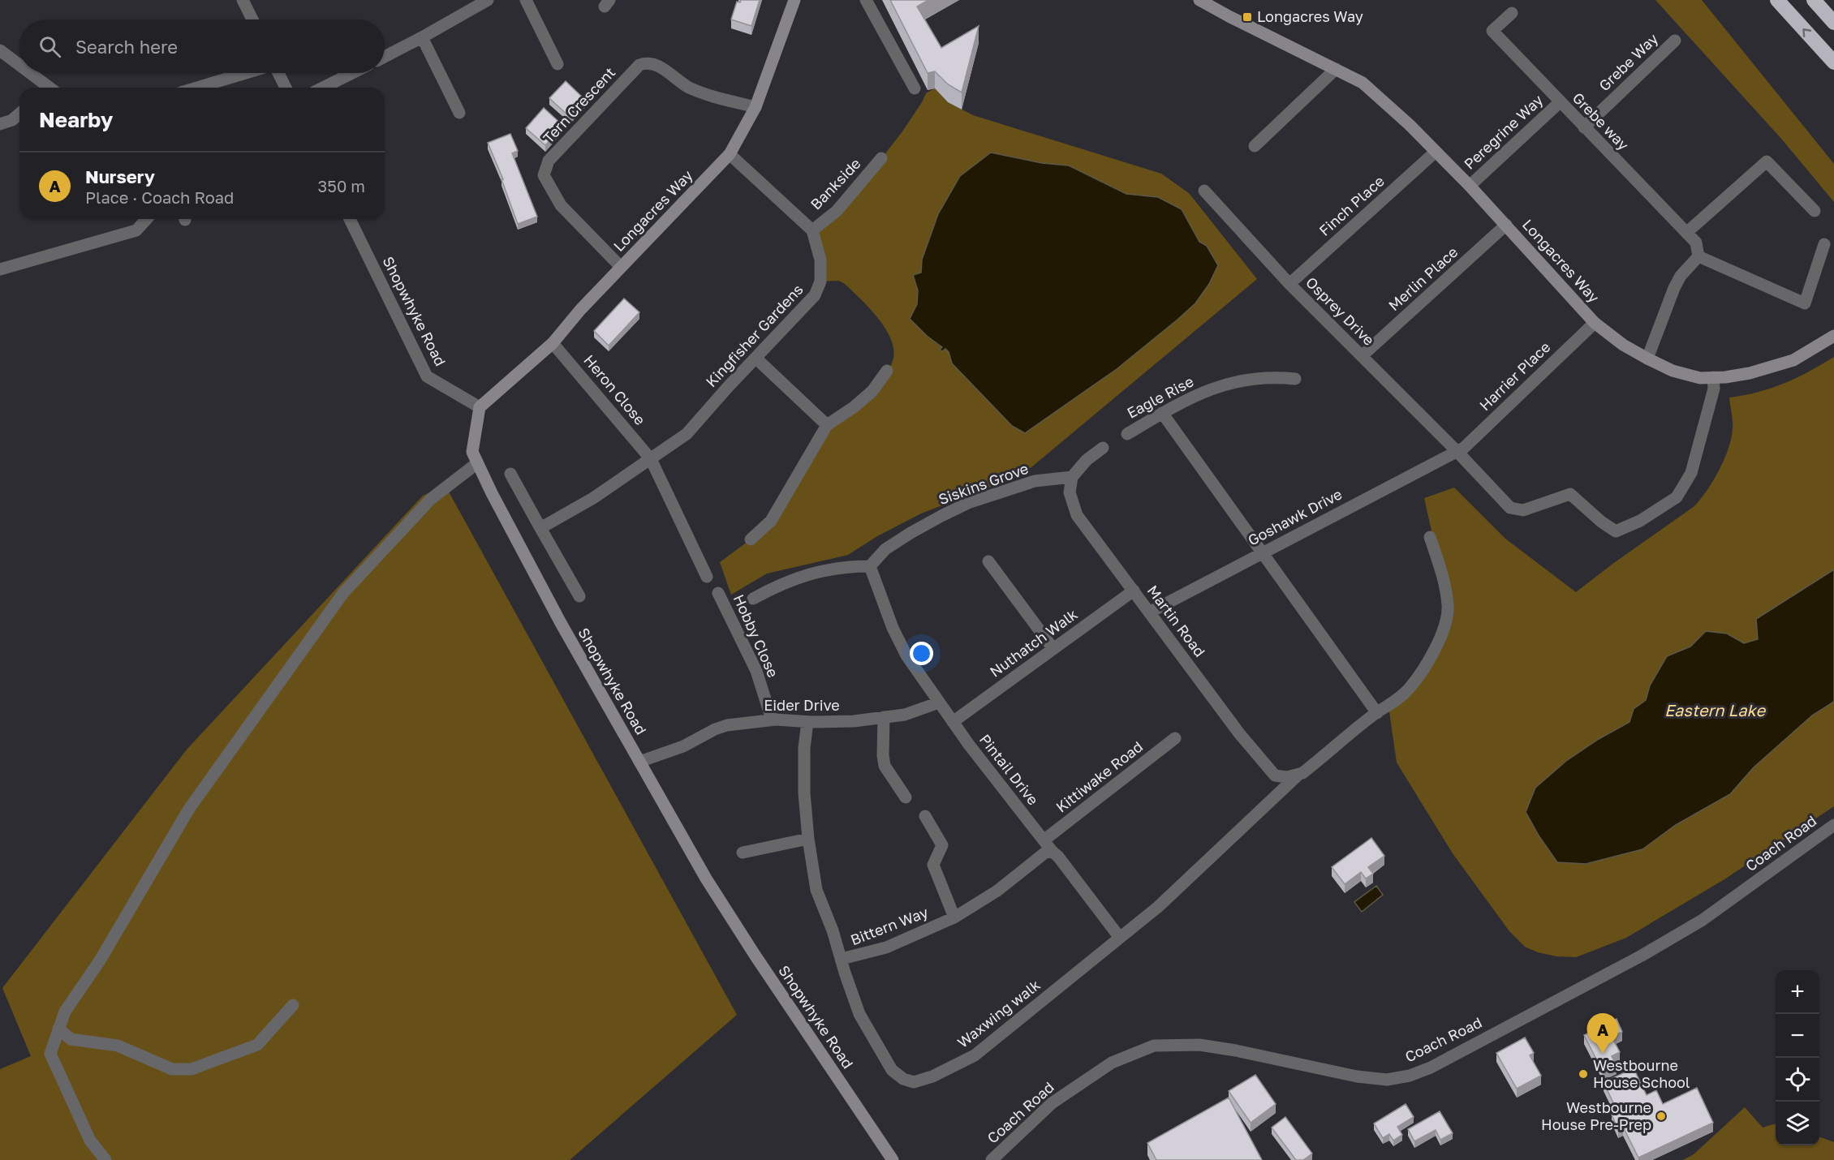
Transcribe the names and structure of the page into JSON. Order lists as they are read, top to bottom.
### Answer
{
  "streets": {
    "main road": ["Longacres Way", "Shopwhyke Road"],
    "street": [
      "Grebe Way",
      "Tern Crescent",
      "Grebe way",
      "Peregrine Way",
      "Bankside",
      "Finch Place",
      "Merlin Place",
      "Osprey Drive",
      "Kingfisher Gardens",
      "Harrier Place",
      "Heron Close",
      "Eagle Rise",
      "Siskins Grove",
      "Goshawk Drive",
      "Martin Road",
      "Hobby Close",
      "Nuthatch Walk",
      "Eider Drive",
      "Pintail Drive",
      "Kittiwake Road",
      "Coach Road",
      "Bittern Way",
      "Waxwing walk"
    ]
  },
  "crossings": [
    ["Grebe Way", "Grebe way"],
    ["Tern Crescent", "Longacres Way"],
    ["Grebe way", "Peregrine Way"],
    ["Peregrine Way", "Longacres Way"],
    ["Bankside", "Kingfisher Gardens"],
    ["Finch Place", "Longacres Way"],
    ["Finch Place", "Osprey Drive"],
    ["Longacres Way", "Merlin Place"],
    ["Longacres Way", "Shopwhyke Road"],
    ["Longacres Way", "Osprey Drive"],
    ["Longacres Way", "Harrier Place"],
    ["Longacres Way", "Heron Close"],
    ["Merlin Place", "Osprey Drive"],
    ["Shopwhyke Road", "Eider Drive"],
    ["Osprey Drive", "Harrier Place"],
    ["Osprey Drive", "Goshawk Drive"],
    ["Kingfisher Gardens", "Heron Close"],
    ["Harrier Place", "Goshawk Drive"],
    ["Siskins Grove", "Martin Road"],
    ["Siskins Grove", "Pintail Drive"],
    ["Goshawk Drive", "Martin Road"],
    ["Martin Road", "Nuthatch Walk"],
    ["Hobby Close", "Eider Drive"],
    ["Nuthatch Walk", "Pintail Drive"],
    ["Eider Drive", "Pintail Drive"],
    ["Eider Drive", "Bittern Way"],
    ["Pintail Drive", "Kittiwake Road"],
    ["Pintail Drive", "Bittern Way"],
    ["Pintail Drive", "Waxwing walk"],
    ["Bittern Way", "Waxwing walk"]
  ],
  "water": ["Eastern Lake"],
  "places": {
    "transit": ["Longacres Way"],
    "other": ["Westbourne House School", "Westbourne House Pre-Prep"]
  },
  "page": {
    "search": "Search here",
    "heading": "Nearby",
    "list": [
      {
        "mark": "A",
        "name": "Nursery",
        "note": "Place · Coach Road",
        "value": "350 m"
      }
    ],
    "map_buttons": ["+", "−"],
    "pins": "A"
  }
}
